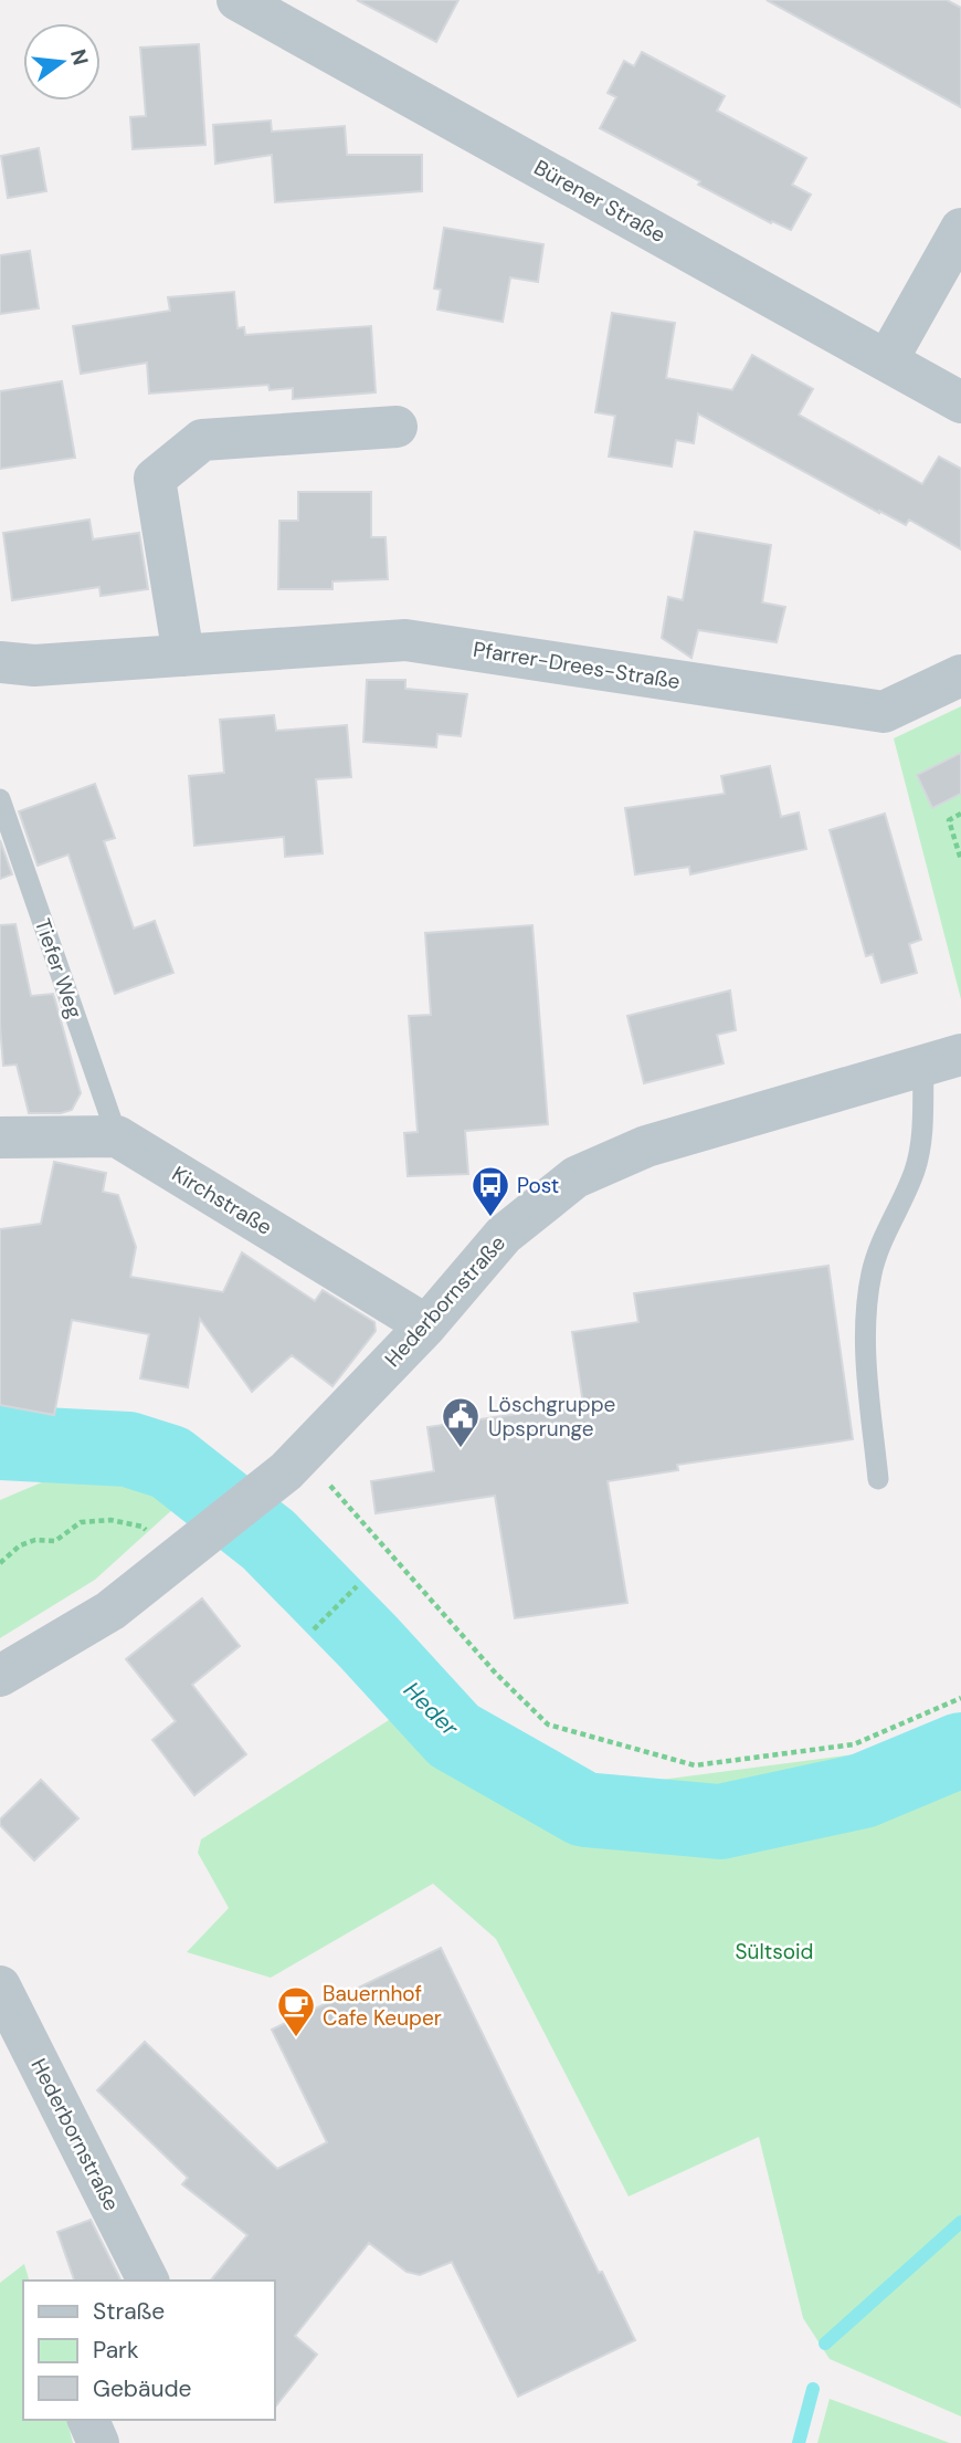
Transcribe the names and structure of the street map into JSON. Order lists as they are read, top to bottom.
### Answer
{
  "streets": {
    "street": [
      "Bürener Straße",
      "Pfarrer-Drees-Straße",
      "Kirchstraße",
      "Hederbornstraße"
    ],
    "lane": ["Tiefer Weg"]
  },
  "crossings": [
    ["Tiefer Weg", "Kirchstraße"],
    ["Kirchstraße", "Hederbornstraße"]
  ],
  "water": ["Heder"],
  "parks": ["Sültsoid"],
  "places": {
    "bus stop": ["Post"],
    "public building": ["Löschgruppe Upsprunge"],
    "cafe": ["Bauernhof Cafe Keuper"]
  },
  "legend": ["Straße", "Park", "Gebäude"],
  "north": "right"
}
